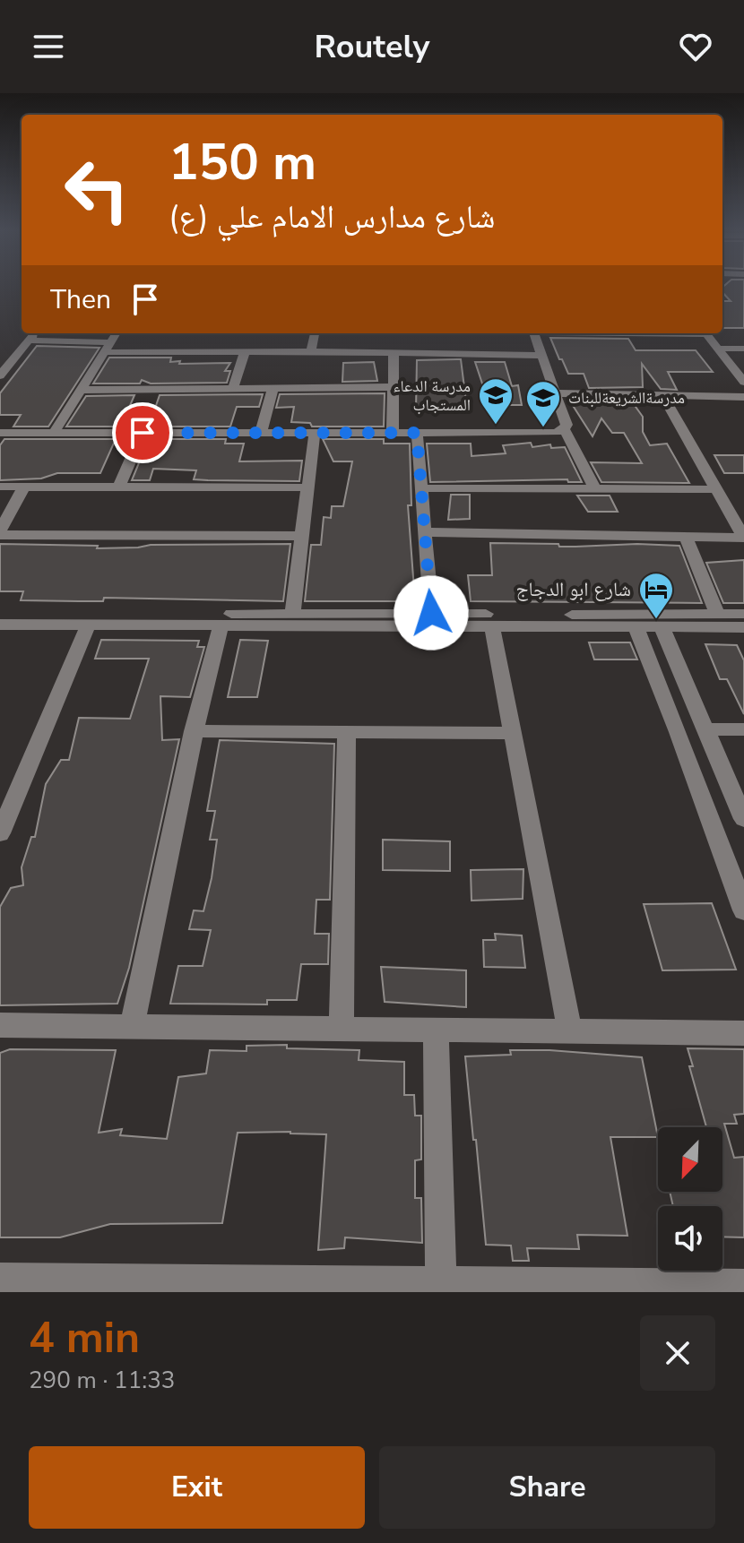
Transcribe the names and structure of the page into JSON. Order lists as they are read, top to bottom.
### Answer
{
  "places": {
    "school or university": ["مدرسة الدعاء المستجاب", "مدرسةالشريعةللبنات"],
    "hotel": ["شارع ابو الدجاج"]
  },
  "north": "bottom left",
  "page": {
    "header": "Routely",
    "turn": ["150 m", "شارع مدارس الامام علي (ع)"],
    "then": "Then",
    "heading": ["4 min", "290 m · 11:33"],
    "buttons": ["Exit", "Share"]
  }
}
